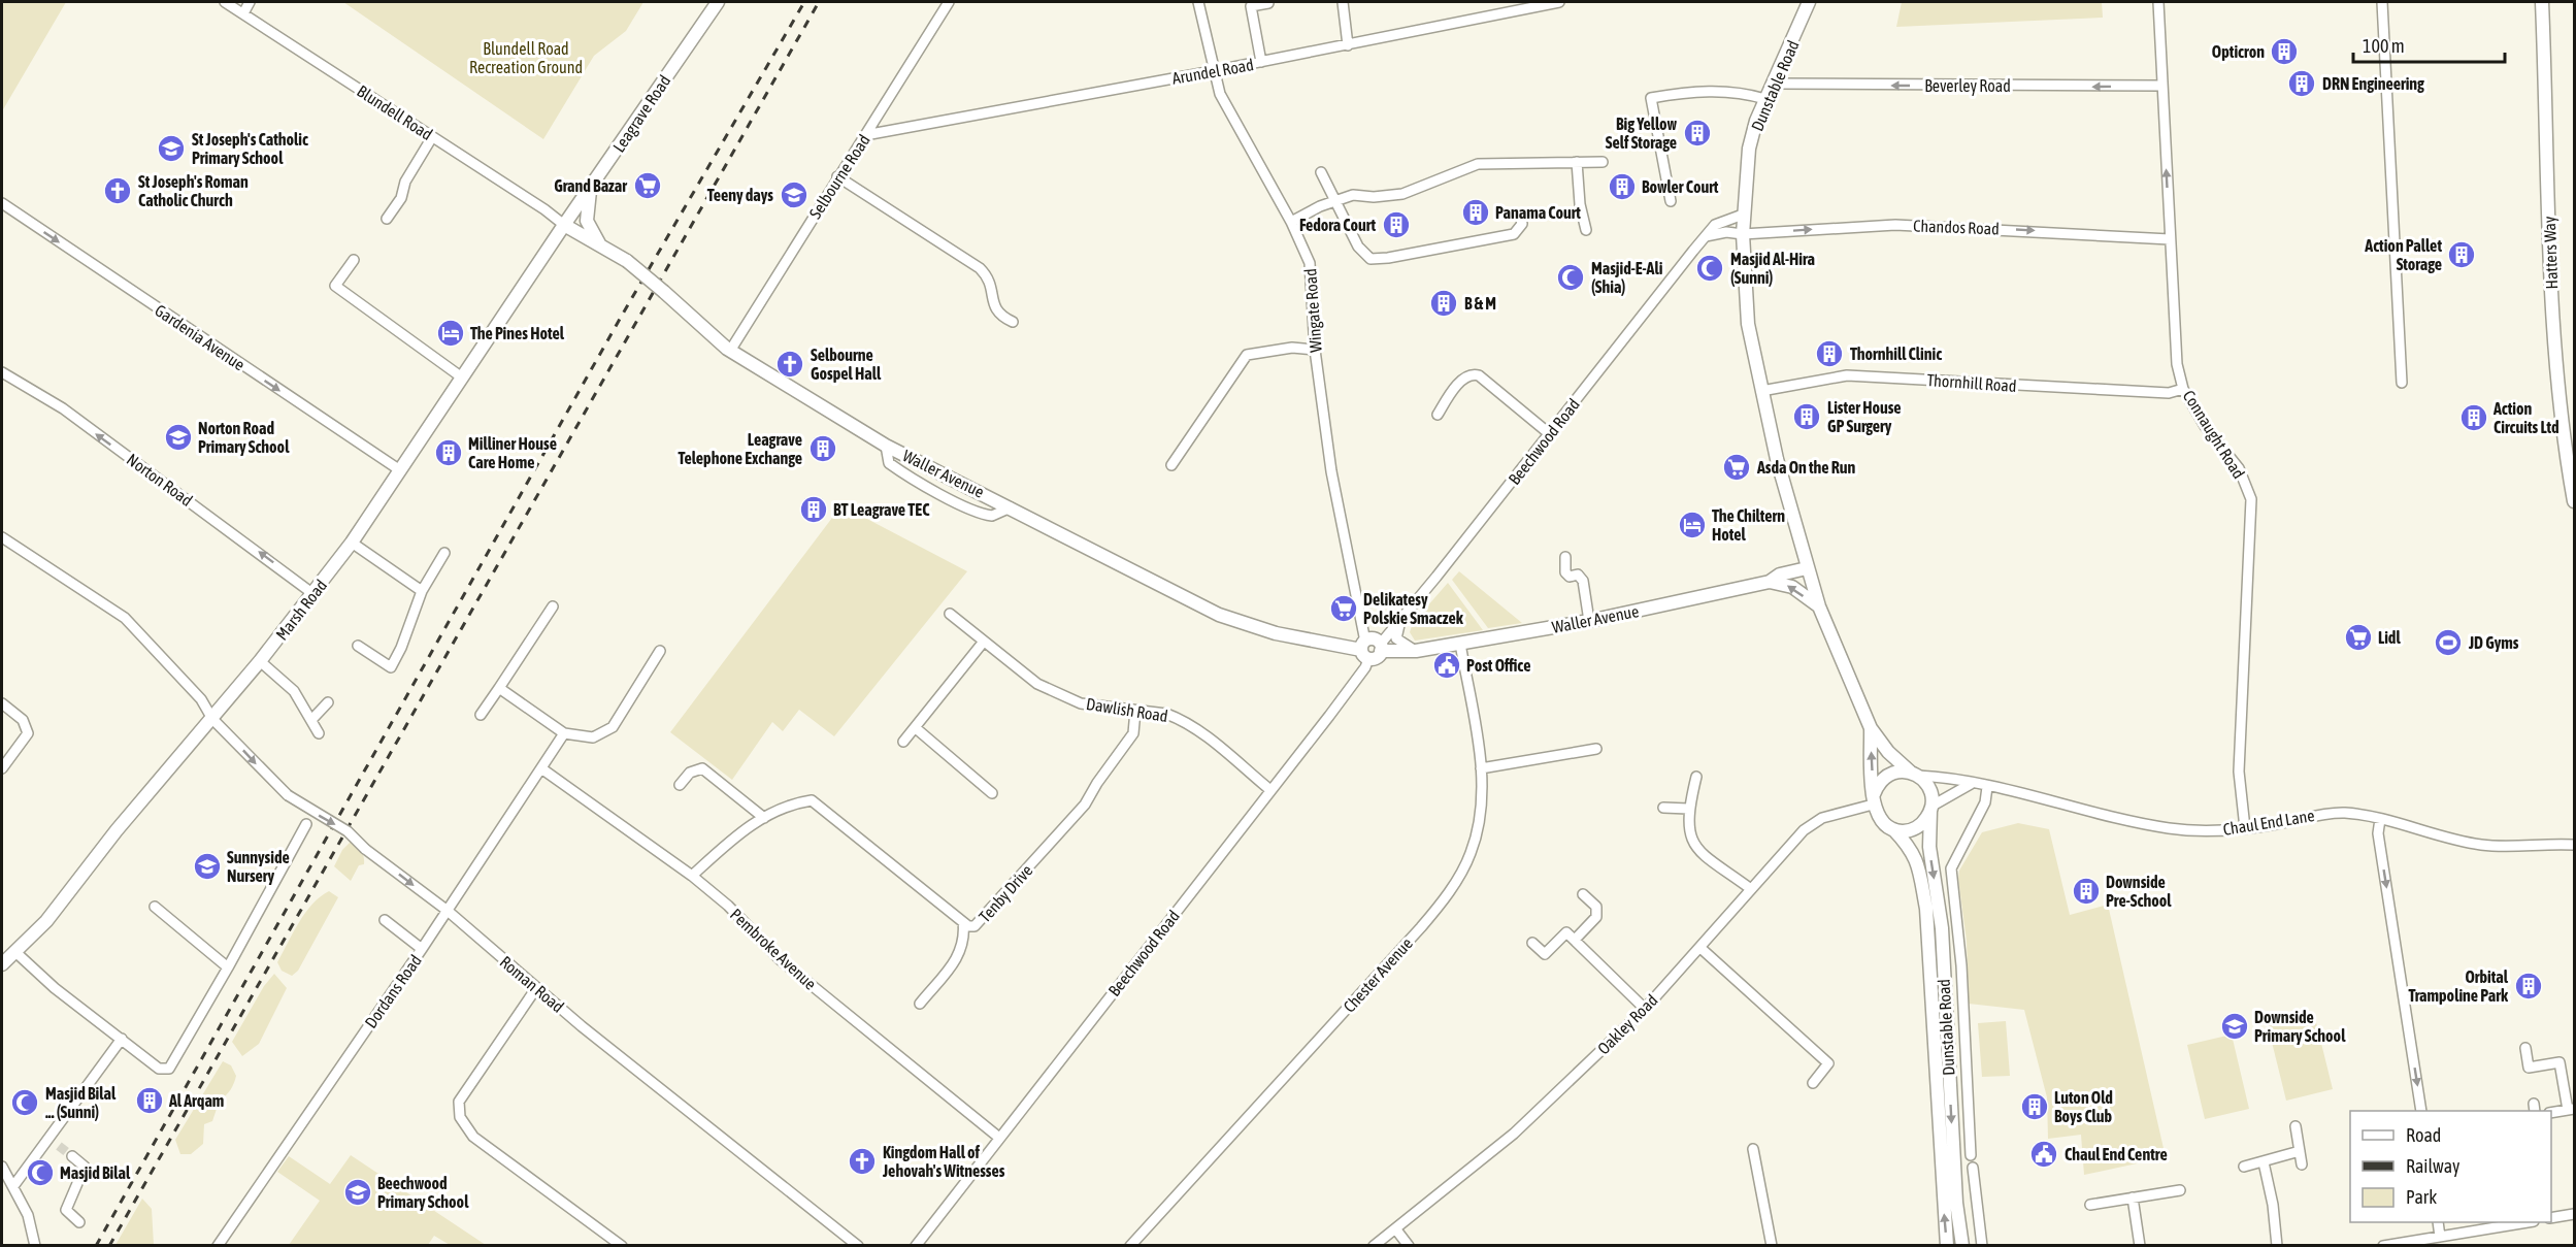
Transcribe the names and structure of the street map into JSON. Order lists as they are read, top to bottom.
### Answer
{
  "streets": {
    "main road": [
      "Dunstable Road",
      "Leagrave Road",
      "Hatters Way",
      "Waller Avenue",
      "Marsh Road"
    ],
    "street": [
      "Arundel Road",
      "Beverley Road",
      "Blundell Road",
      "Selbourne Road",
      "Chandos Road",
      "Wingate Road",
      "Gardenia Avenue",
      "Thornhill Road",
      "Connaught Road",
      "Beechwood Road",
      "Norton Road",
      "Dawlish Road",
      "Chaul End Lane",
      "Tenby Drive",
      "Pembroke Avenue",
      "Chester Avenue",
      "Roman Road",
      "Dordans Road",
      "Oakley Road"
    ]
  },
  "crossings": [
    ["Arundel Road", "Selbourne Road"],
    ["Arundel Road", "Wingate Road"],
    ["Dunstable Road", "Beverley Road"],
    ["Dunstable Road", "Chandos Road"],
    ["Dunstable Road", "Thornhill Road"],
    ["Dunstable Road", "Beechwood Road"],
    ["Dunstable Road", "Waller Avenue"],
    ["Dunstable Road", "Chaul End Lane"],
    ["Dunstable Road", "Oakley Road"],
    ["Beverley Road", "Connaught Road"],
    ["Blundell Road", "Leagrave Road"],
    ["Blundell Road", "Waller Avenue"],
    ["Blundell Road", "Marsh Road"],
    ["Leagrave Road", "Waller Avenue"],
    ["Leagrave Road", "Marsh Road"],
    ["Selbourne Road", "Waller Avenue"],
    ["Chandos Road", "Connaught Road"],
    ["Wingate Road", "Beechwood Road"],
    ["Wingate Road", "Waller Avenue"],
    ["Gardenia Avenue", "Marsh Road"],
    ["Thornhill Road", "Connaught Road"],
    ["Connaught Road", "Chaul End Lane"],
    ["Beechwood Road", "Waller Avenue"],
    ["Beechwood Road", "Dawlish Road"],
    ["Beechwood Road", "Pembroke Avenue"],
    ["Waller Avenue", "Marsh Road"],
    ["Waller Avenue", "Chester Avenue"],
    ["Norton Road", "Marsh Road"],
    ["Marsh Road", "Roman Road"],
    ["Dawlish Road", "Tenby Drive"],
    ["Chaul End Lane", "Oakley Road"],
    ["Tenby Drive", "Pembroke Avenue"],
    ["Pembroke Avenue", "Dordans Road"],
    ["Roman Road", "Dordans Road"]
  ],
  "one_way": [
    "Beverley Road",
    "Chandos Road",
    "Gardenia Avenue",
    "Norton Road"
  ],
  "parks": ["Blundell Road Recreation Ground"],
  "places": {
    "building": [
      "Opticron",
      "DRN Engineering",
      "Big Yellow Self Storage",
      "Bowler Court",
      "Panama Court",
      "Fedora Court",
      "Action Pallet Storage",
      "B & M",
      "Thornhill Clinic",
      "Lister House GP Surgery",
      "Action Circuits Ltd",
      "Leagrave Telephone Exchange",
      "Milliner House Care Home",
      "BT Leagrave TEC",
      "Downside Pre-School",
      "Orbital Trampoline Park",
      "Al Arqam",
      "Luton Old Boys Club"
    ],
    "school or university": [
      "St Joseph's Catholic Primary School",
      "Teeny days",
      "Norton Road Primary School",
      "Sunnyside Nursery",
      "Downside Primary School",
      "Beechwood Primary School"
    ],
    "supermarket": [
      "Grand Bazar",
      "Asda On the Run",
      "Delikatesy Polskie Smaczek",
      "Lidl"
    ],
    "church": ["St Joseph's Roman Catholic Church", "Selbourne Gospel Hall", "Kingdom Hall of Jehovah's Witnesses"],
    "mosque": [
      "Masjid Al-Hira (Sunni)",
      "Masjid-E-Ali (Shia)",
      "Masjid Bilal ... (Sunni)",
      "Masjid Bilal"
    ],
    "hotel": ["The Pines Hotel", "The Chiltern Hotel"],
    "sports": ["JD Gyms"],
    "public building": ["Post Office", "Chaul End Centre"]
  },
  "legend": ["Road", "Railway", "Park"],
  "scale_bar": "100 m"
}
